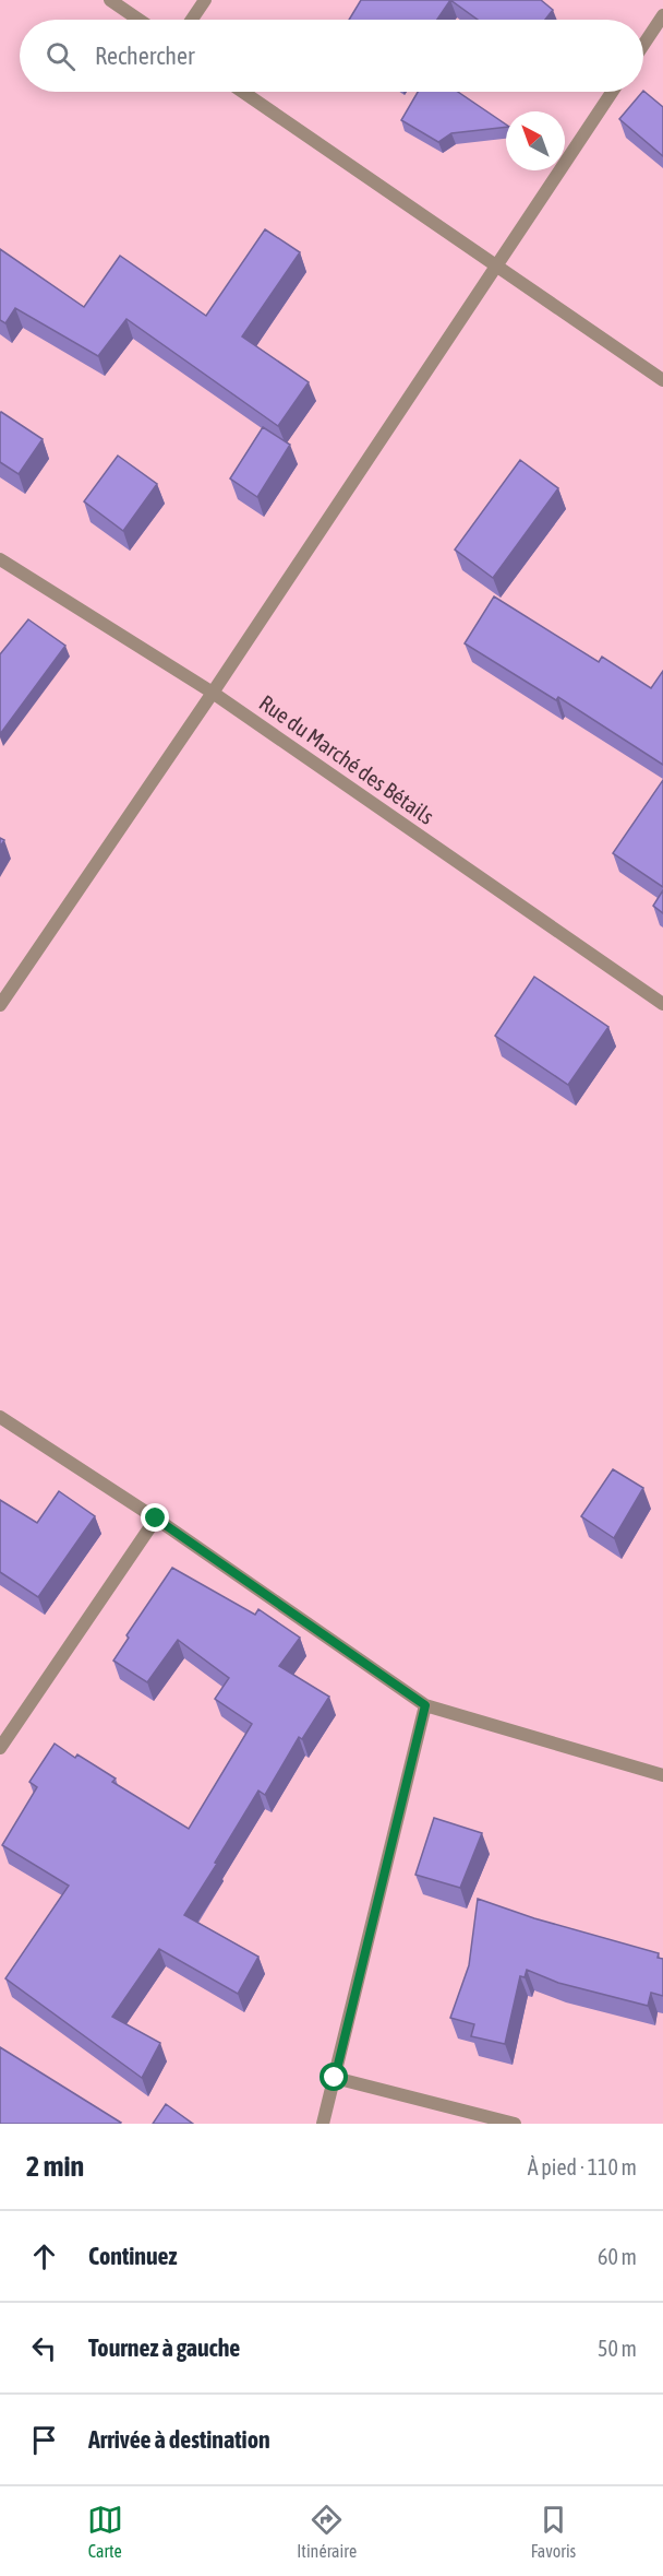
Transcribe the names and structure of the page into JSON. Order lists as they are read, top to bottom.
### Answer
{
  "streets": {
    "street": ["Rue du Marché des Bétails"]
  },
  "north": "top left",
  "page": {
    "search": "Rechercher",
    "heading": ["2 min", "À pied · 110 m"],
    "list": [
      ["Continuez", "60 m"],
      ["Tournez à gauche", "50 m"],
      "Arrivée à destination"
    ],
    "nav": ["Carte", "Itinéraire", "Favoris"]
  }
}
